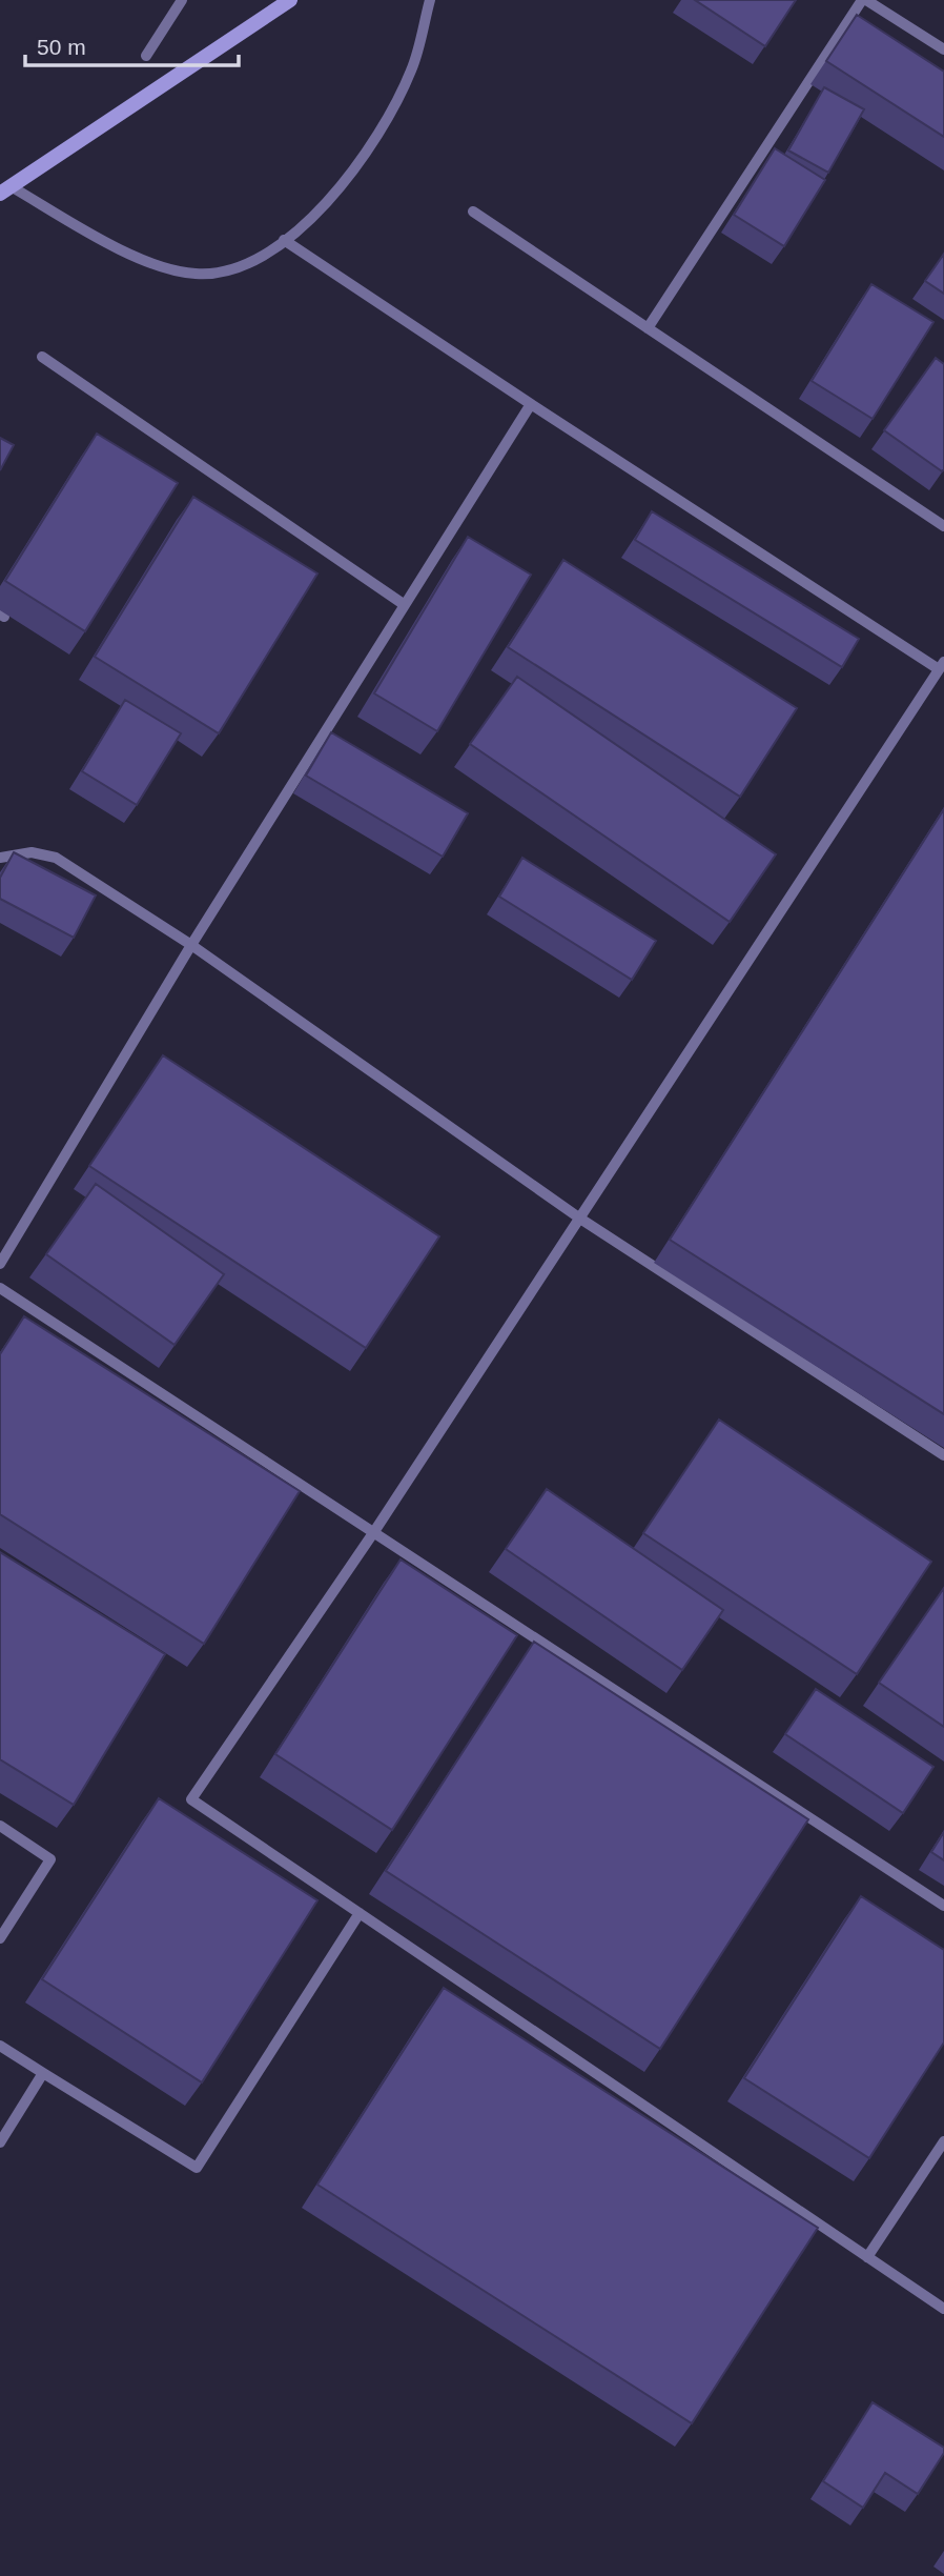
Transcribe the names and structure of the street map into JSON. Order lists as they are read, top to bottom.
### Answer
{
  "scale_bar": "50 m"
}
